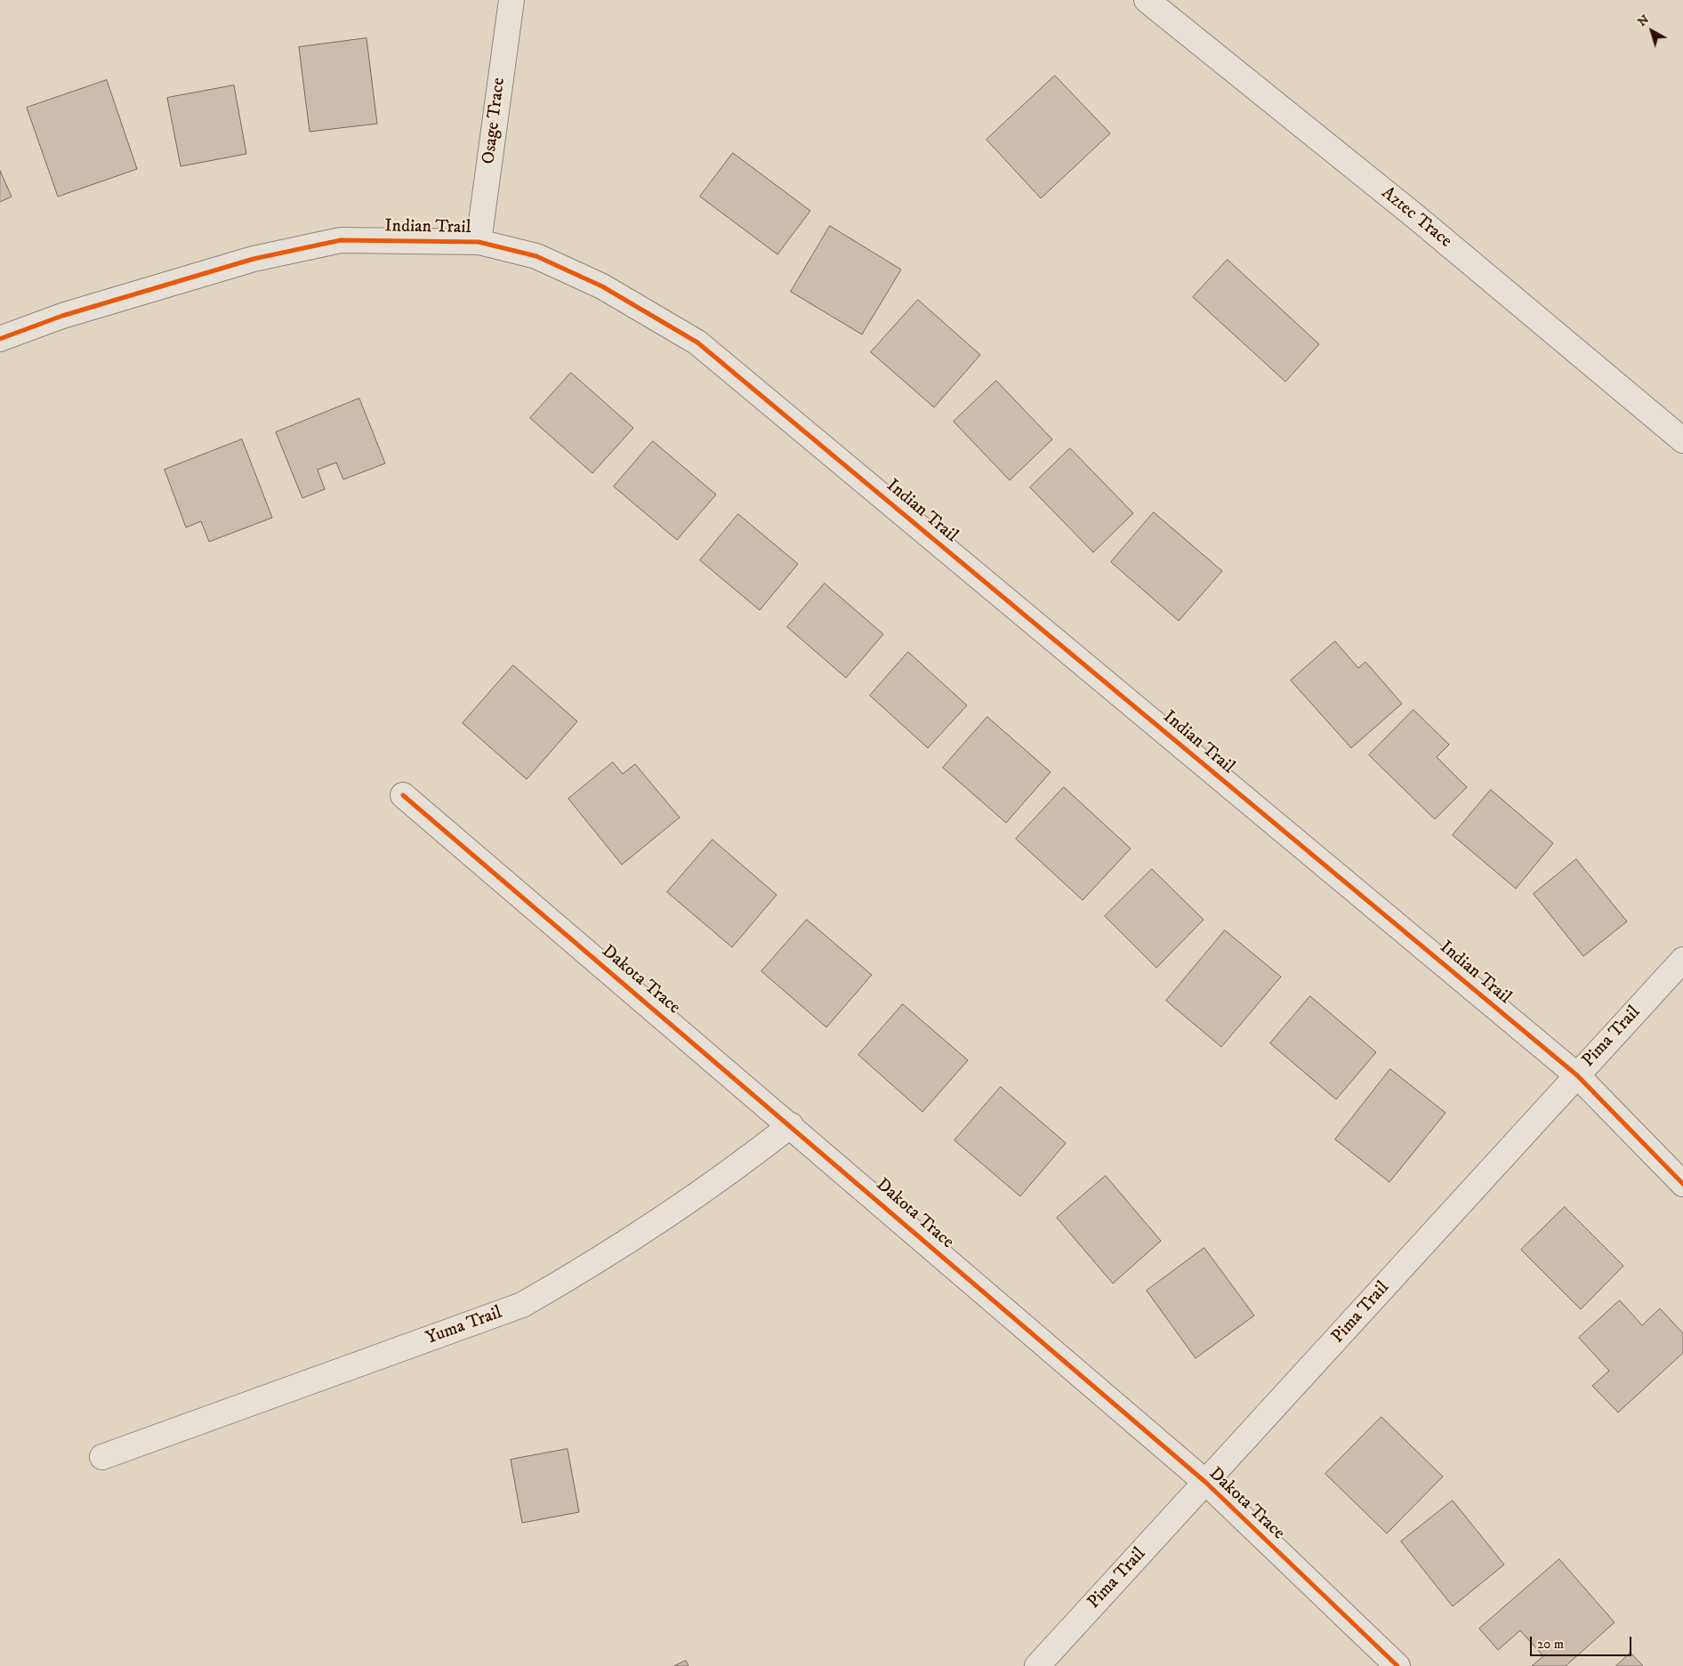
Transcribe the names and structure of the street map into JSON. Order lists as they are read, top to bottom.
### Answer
{
  "streets": {
    "street": [
      "Osage Trace",
      "Aztec Trace",
      "Indian Trail",
      "Dakota Trace",
      "Pima Trail",
      "Yuma Trail"
    ]
  },
  "crossings": [
    ["Osage Trace", "Indian Trail"],
    ["Indian Trail", "Pima Trail"],
    ["Dakota Trace", "Pima Trail"],
    ["Dakota Trace", "Yuma Trail"]
  ],
  "scale_bar": "20 m",
  "north": "top left"
}
